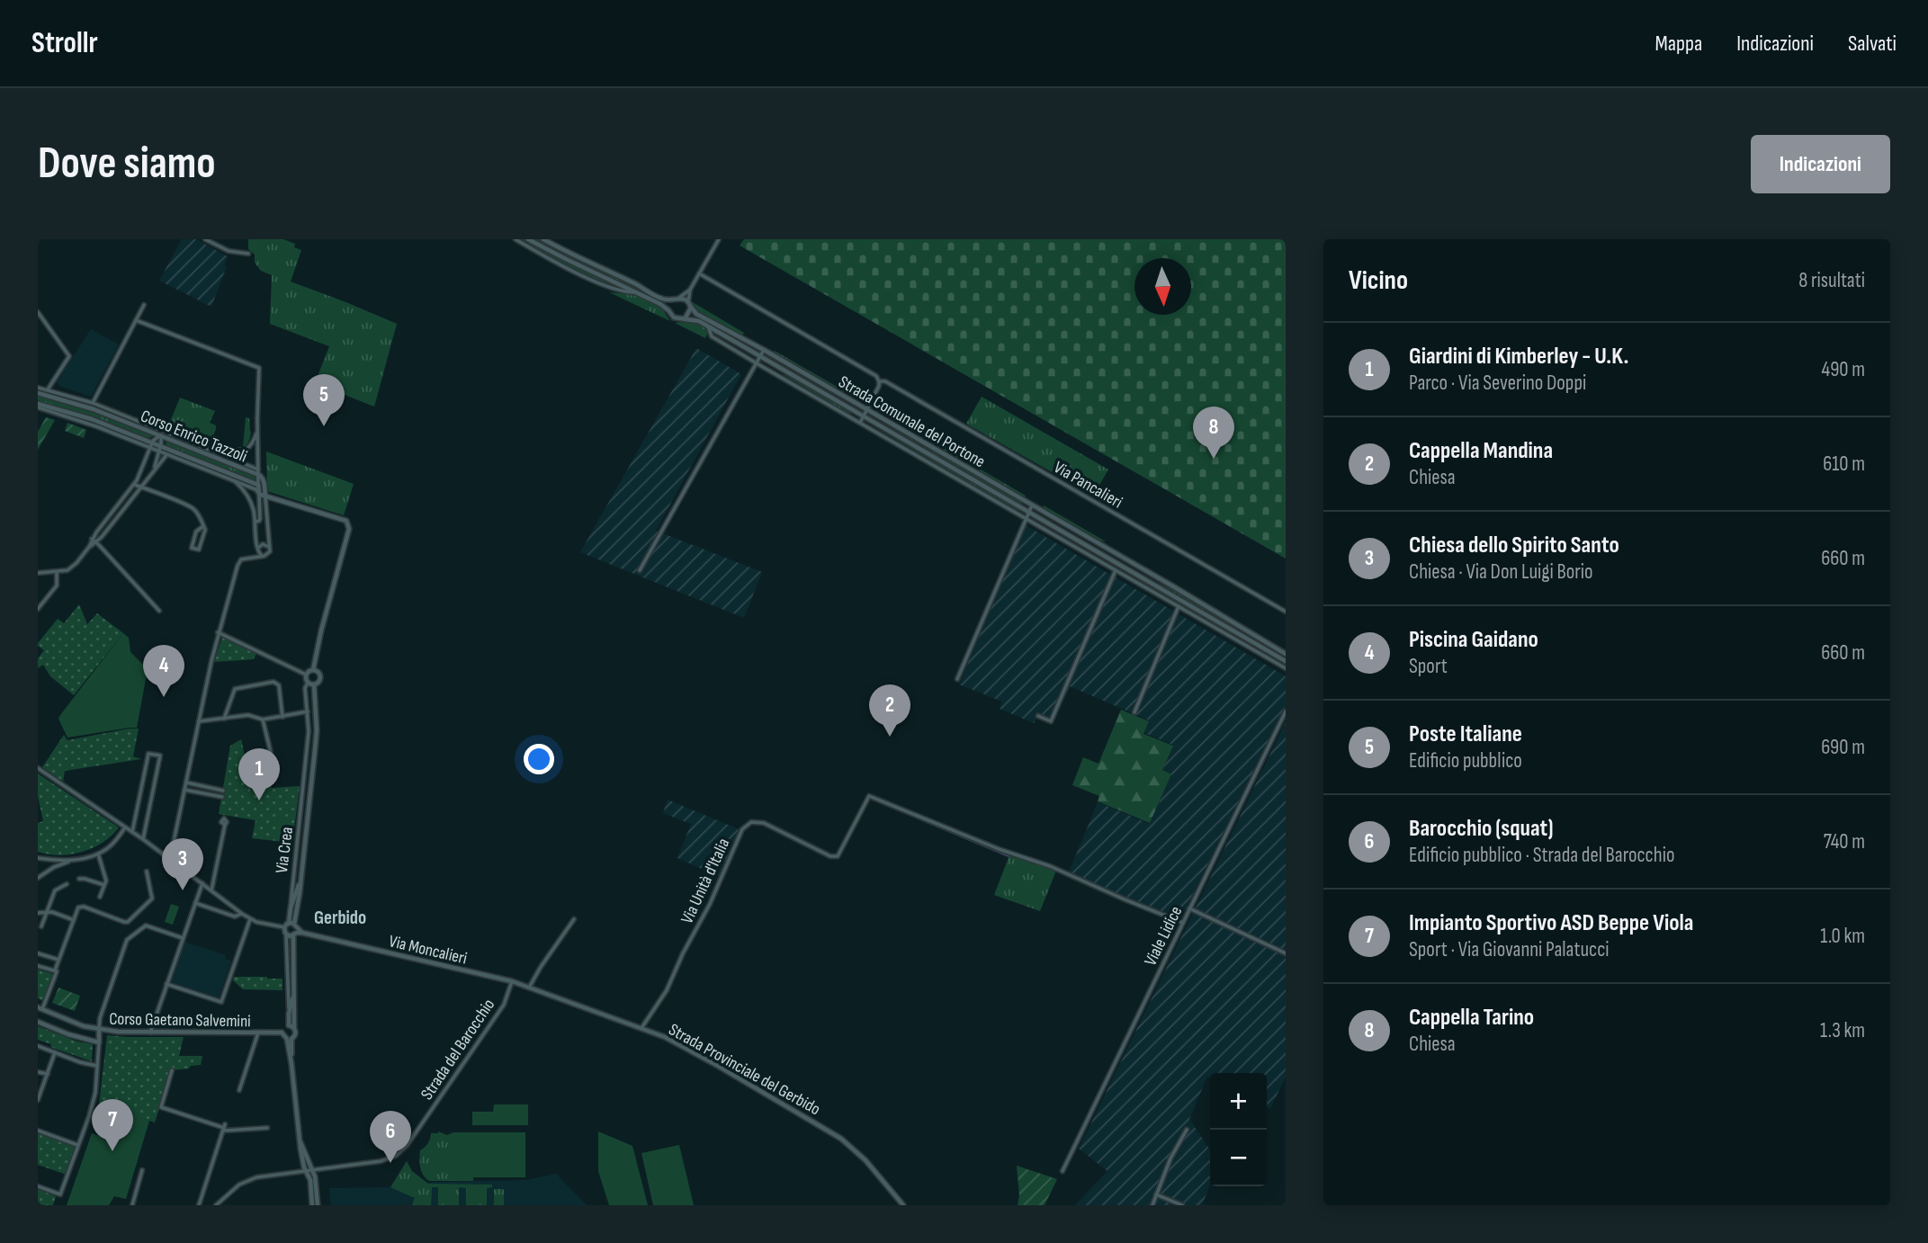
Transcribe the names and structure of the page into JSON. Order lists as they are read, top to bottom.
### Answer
{
  "streets": {
    "street": [
      "Strada Comunale del Portone",
      "Corso Enrico Tazzoli",
      "Via Pancalieri",
      "Via Crea",
      "Via Unità d'Italia",
      "Viale Lidice",
      "Via Moncalieri",
      "Corso Gaetano Salvemini",
      "Strada del Barocchio",
      "Strada Provinciale del Gerbido"
    ]
  },
  "crossings": [
    ["Via Unità d'Italia", "Viale Lidice"],
    ["Via Unità d'Italia", "Strada Provinciale del Gerbido"],
    ["Via Moncalieri", "Strada del Barocchio"],
    ["Via Moncalieri", "Strada Provinciale del Gerbido"],
    ["Strada del Barocchio", "Strada Provinciale del Gerbido"]
  ],
  "districts": ["Gerbido"],
  "north": "bottom",
  "page": {
    "header": "Strollr",
    "nav": ["Mappa", "Indicazioni", "Salvati"],
    "buttons": "Indicazioni",
    "title": "Dove siamo",
    "heading": ["Vicino", "8 risultati"],
    "list": [
      {
        "mark": "1",
        "name": "Giardini di Kimberley - U.K.",
        "note": "Parco · Via Severino Doppi",
        "value": "490 m"
      },
      {
        "mark": "2",
        "name": "Cappella Mandina",
        "note": "Chiesa",
        "value": "610 m"
      },
      {
        "mark": "3",
        "name": "Chiesa dello Spirito Santo",
        "note": "Chiesa · Via Don Luigi Borio",
        "value": "660 m"
      },
      {
        "mark": "4",
        "name": "Piscina Gaidano",
        "note": "Sport",
        "value": "660 m"
      },
      {
        "mark": "5",
        "name": "Poste Italiane",
        "note": "Edificio pubblico",
        "value": "690 m"
      },
      {
        "mark": "6",
        "name": "Barocchio (squat)",
        "note": "Edificio pubblico · Strada del Barocchio",
        "value": "740 m"
      },
      {
        "mark": "7",
        "name": "Impianto Sportivo ASD Beppe Viola",
        "note": "Sport · Via Giovanni Palatucci",
        "value": "1.0 km"
      },
      {
        "mark": "8",
        "name": "Cappella Tarino",
        "note": "Chiesa",
        "value": "1.3 km"
      }
    ],
    "pins": [
      "5",
      "8",
      "4",
      "2",
      "1",
      "3",
      "7",
      "6"
    ],
    "map_buttons": ["+", "−"]
  }
}
